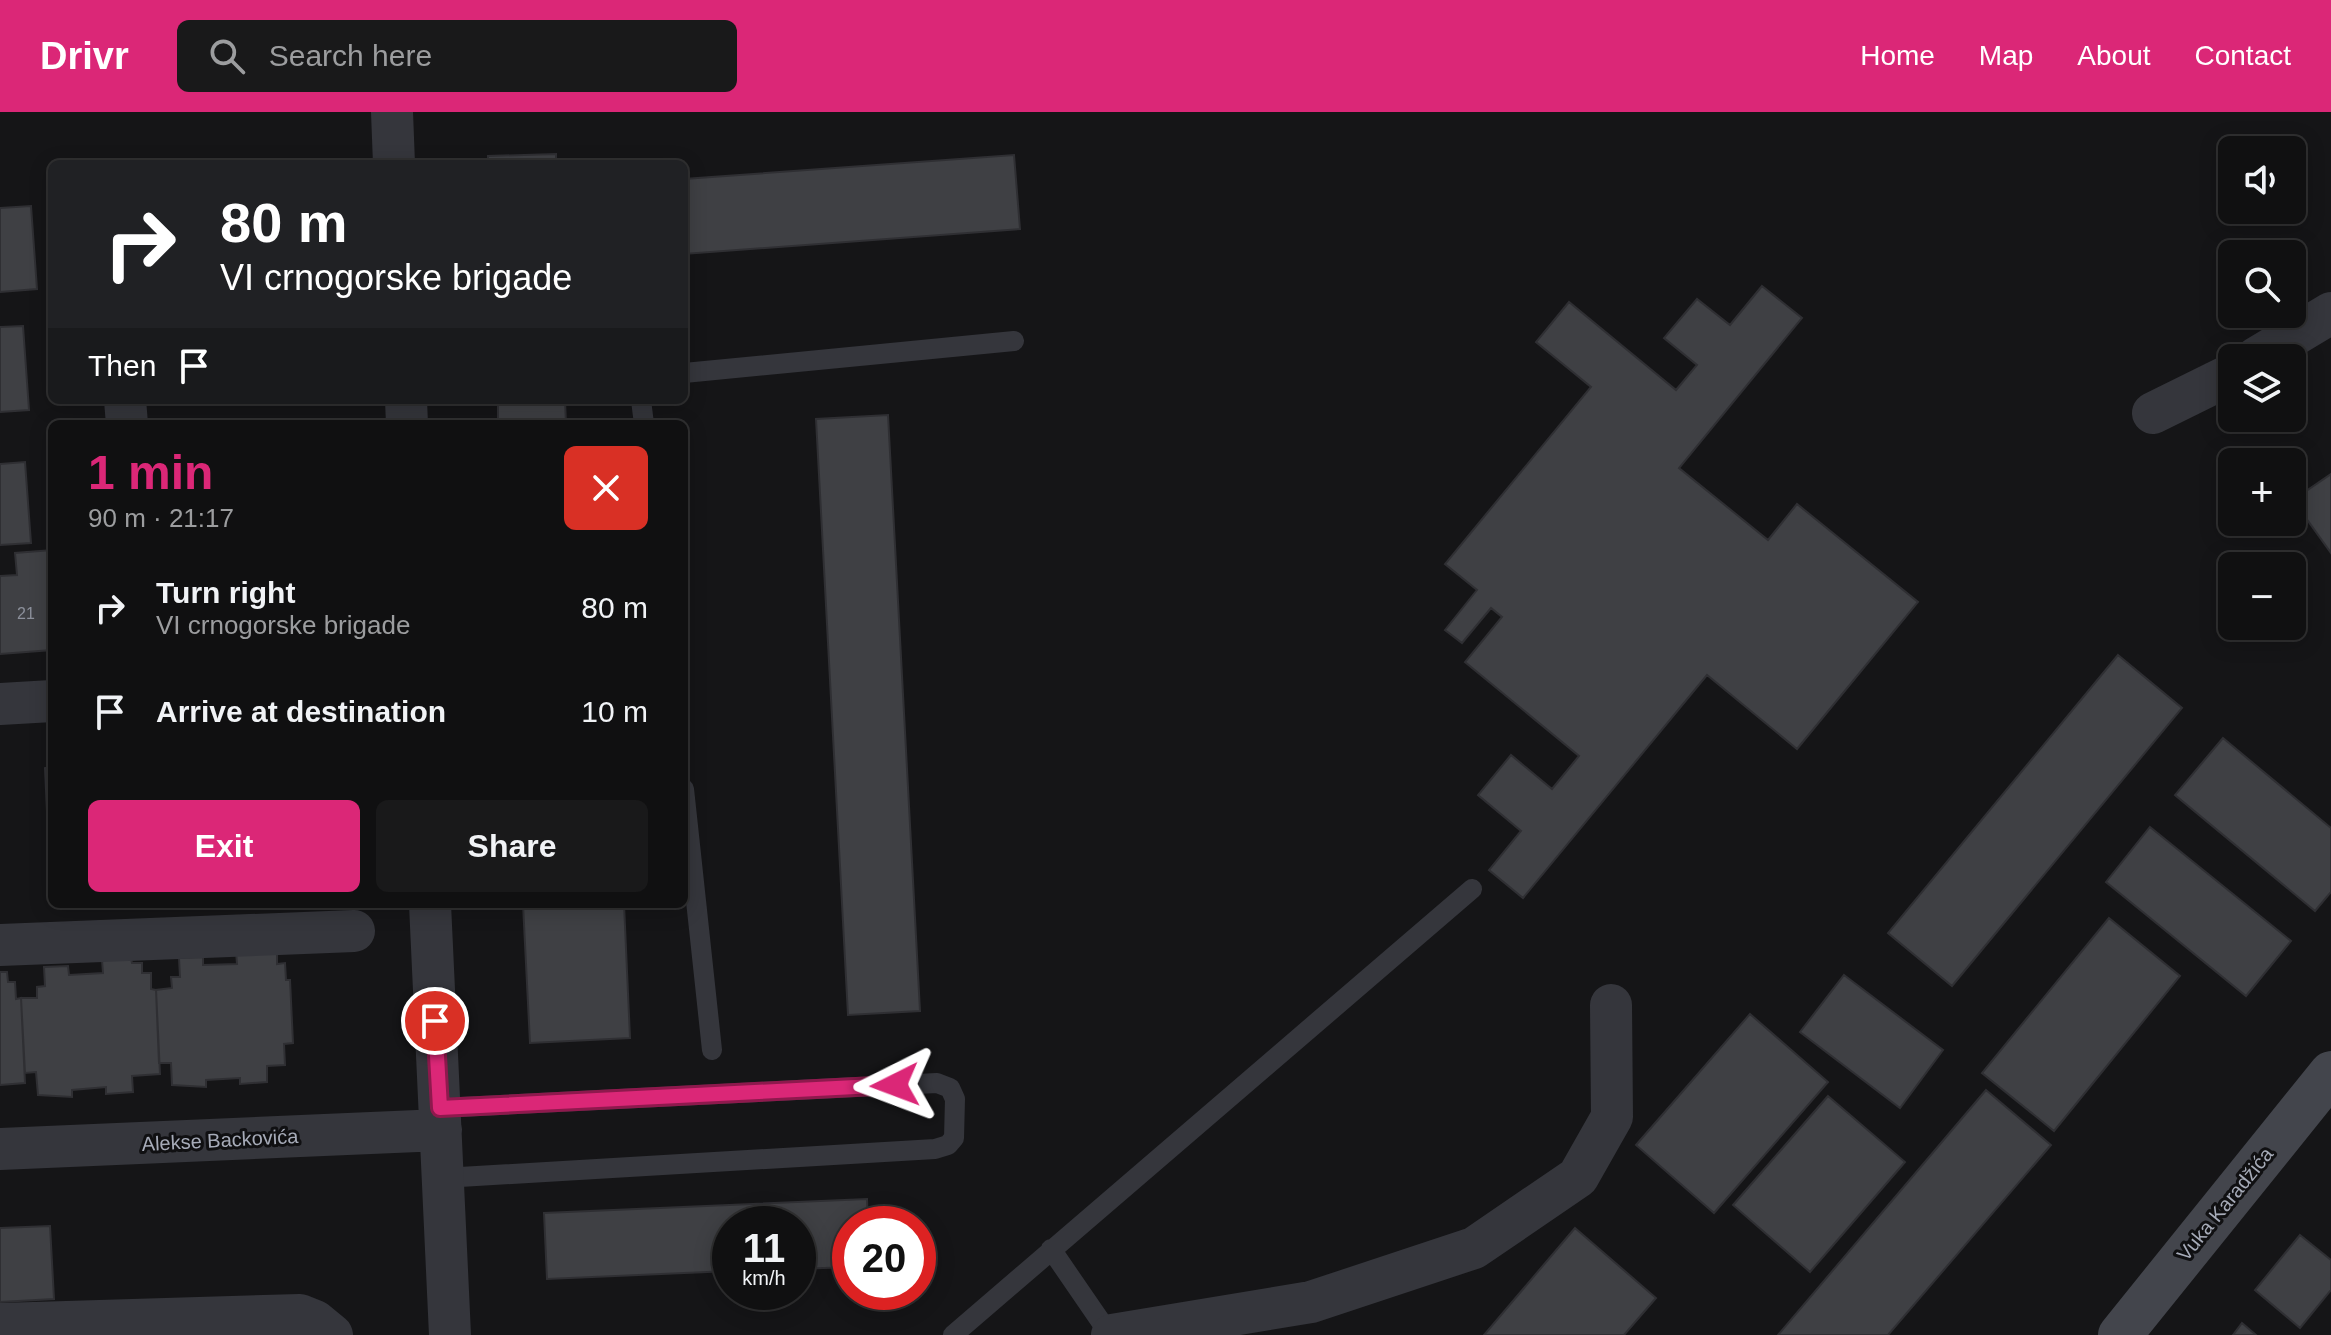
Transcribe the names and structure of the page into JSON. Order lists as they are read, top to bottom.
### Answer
{
  "streets": {
    "street": ["Alekse Backovića", "Vuka Karadžića"]
  },
  "house_numbers": ["21"],
  "page": {
    "header": "Drivr",
    "search": "Search here",
    "nav": [
      "Home",
      "Map",
      "About",
      "Contact"
    ],
    "map_buttons": ["+", "−"],
    "turn": ["80 m", "VI crnogorske brigade"],
    "then": "Then",
    "heading": ["1 min", "90 m · 21:17"],
    "list": [
      {
        "name": "Turn right",
        "note": "VI crnogorske brigade",
        "value": "80 m"
      },
      {
        "name": "Arrive at destination",
        "value": "10 m"
      }
    ],
    "buttons": ["Exit", "Share"],
    "speed": "11 km/h",
    "limit": "20"
  }
}
